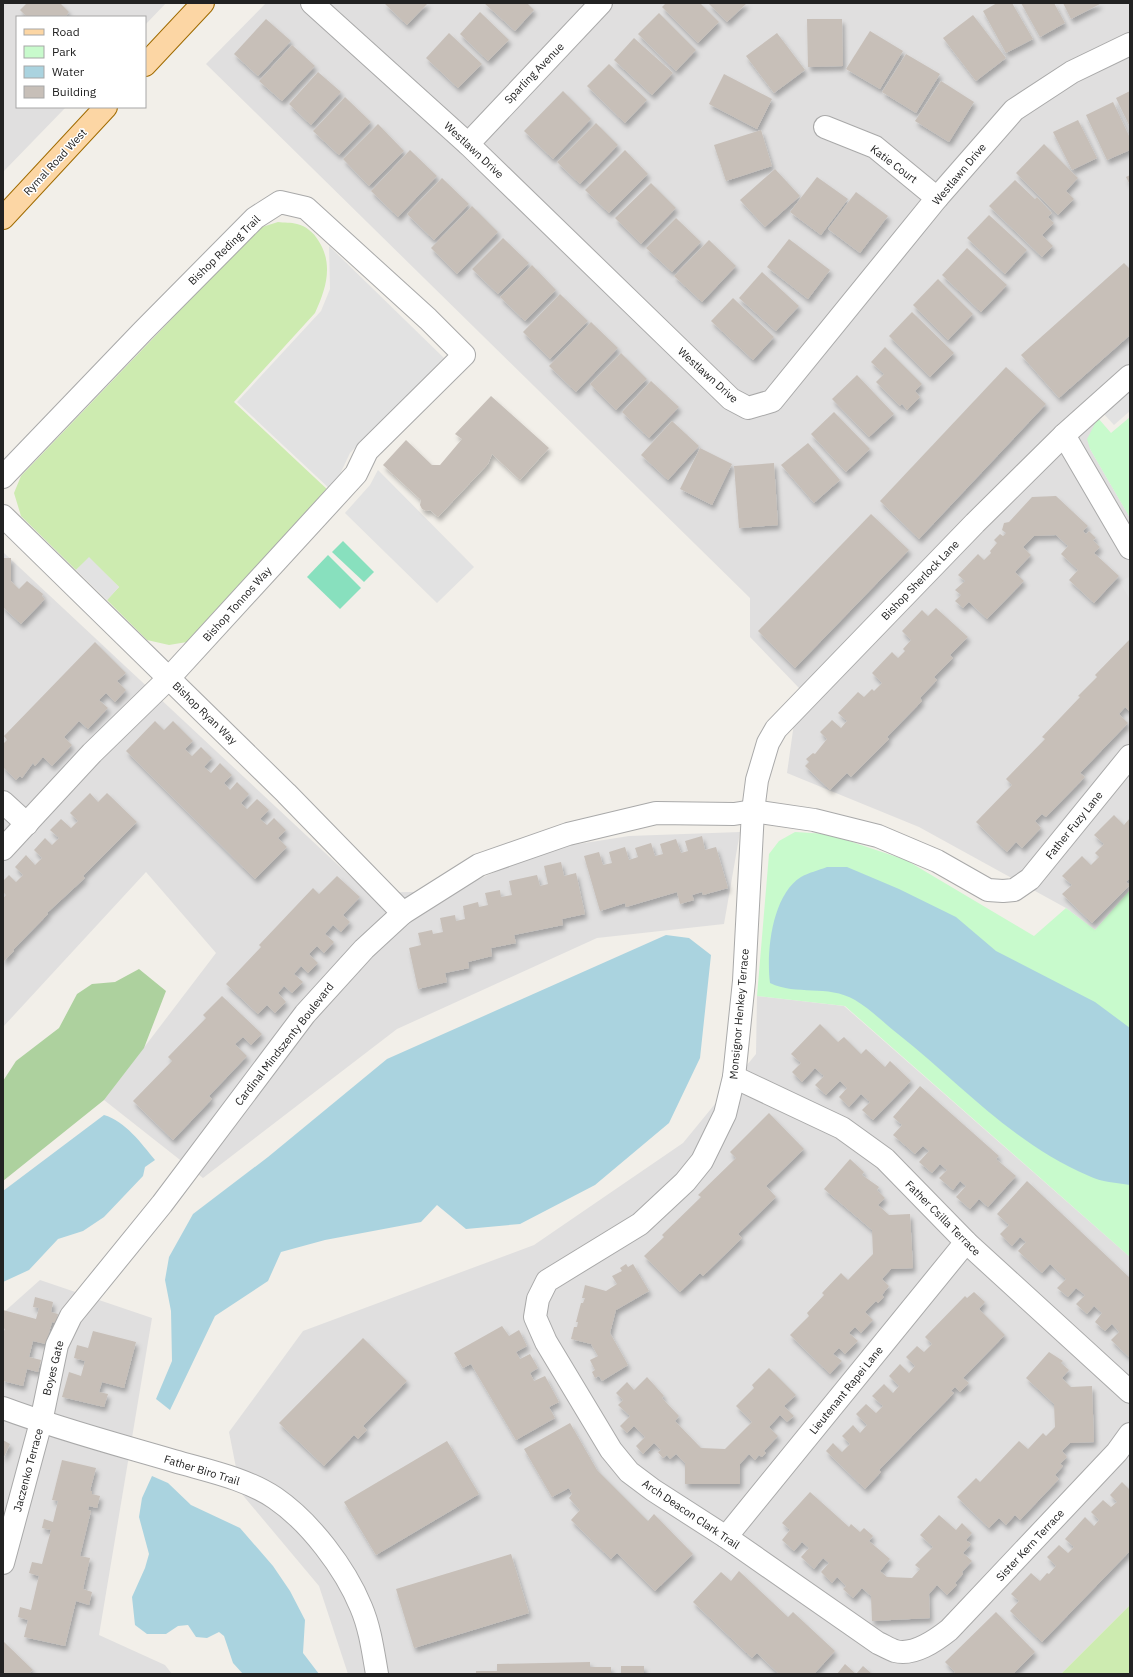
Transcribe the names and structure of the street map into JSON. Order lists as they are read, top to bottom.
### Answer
{
  "streets": {
    "main road": ["Rymal Road West"],
    "street": [
      "Sparling Avenue",
      "Westlawn Drive",
      "Katie Court",
      "Bishop Reding Trail",
      "Bishop Sherlock Lane",
      "Bishop Tonnos Way",
      "Bishop Ryan Way",
      "Father Fuzy Lane",
      "Monsignor Henkey Terrace",
      "Cardinal Mindszenty Boulevard",
      "Father Csilla Terrace",
      "Boyes Gate",
      "Lieutenant Rapei Lane",
      "Jaczenko Terrace",
      "Father Biro Trail",
      "Arch Deacon Clark Trail",
      "Sister Kern Terrace"
    ]
  },
  "crossings": [
    ["Sparling Avenue", "Westlawn Drive"],
    ["Westlawn Drive", "Katie Court"],
    ["Bishop Reding Trail", "Bishop Tonnos Way"],
    ["Bishop Sherlock Lane", "Monsignor Henkey Terrace"],
    ["Bishop Sherlock Lane", "Cardinal Mindszenty Boulevard"],
    ["Bishop Tonnos Way", "Bishop Ryan Way"],
    ["Bishop Ryan Way", "Cardinal Mindszenty Boulevard"],
    ["Father Fuzy Lane", "Cardinal Mindszenty Boulevard"],
    ["Monsignor Henkey Terrace", "Cardinal Mindszenty Boulevard"],
    ["Monsignor Henkey Terrace", "Father Csilla Terrace"],
    ["Monsignor Henkey Terrace", "Arch Deacon Clark Trail"],
    ["Cardinal Mindszenty Boulevard", "Boyes Gate"],
    ["Father Csilla Terrace", "Lieutenant Rapei Lane"],
    ["Boyes Gate", "Jaczenko Terrace"],
    ["Boyes Gate", "Father Biro Trail"],
    ["Lieutenant Rapei Lane", "Arch Deacon Clark Trail"],
    ["Jaczenko Terrace", "Father Biro Trail"],
    ["Arch Deacon Clark Trail", "Sister Kern Terrace"]
  ],
  "legend": [
    "Road",
    "Park",
    "Water",
    "Building"
  ]
}
